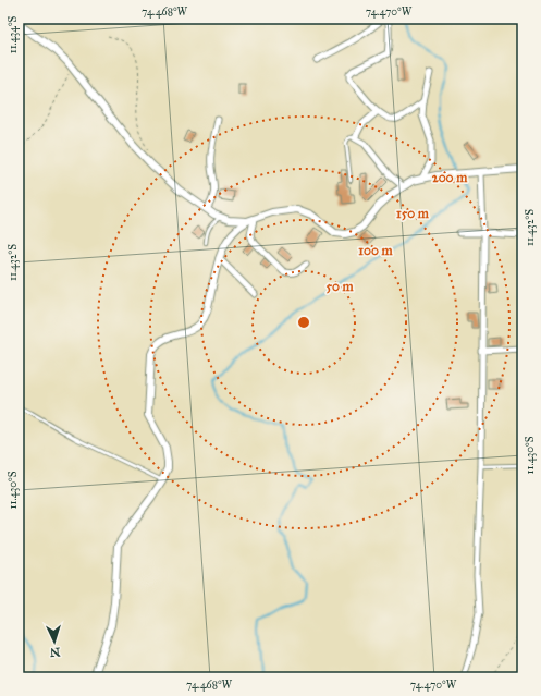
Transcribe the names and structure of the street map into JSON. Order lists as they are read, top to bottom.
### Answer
{
  "north": "bottom",
  "coordinates": [
    "74.468°W",
    "74.470°W",
    "11.434°S",
    "11.432°S",
    "11.430°S"
  ],
  "rings": [
    "200 m",
    "150 m",
    "100 m",
    "50 m"
  ]
}
